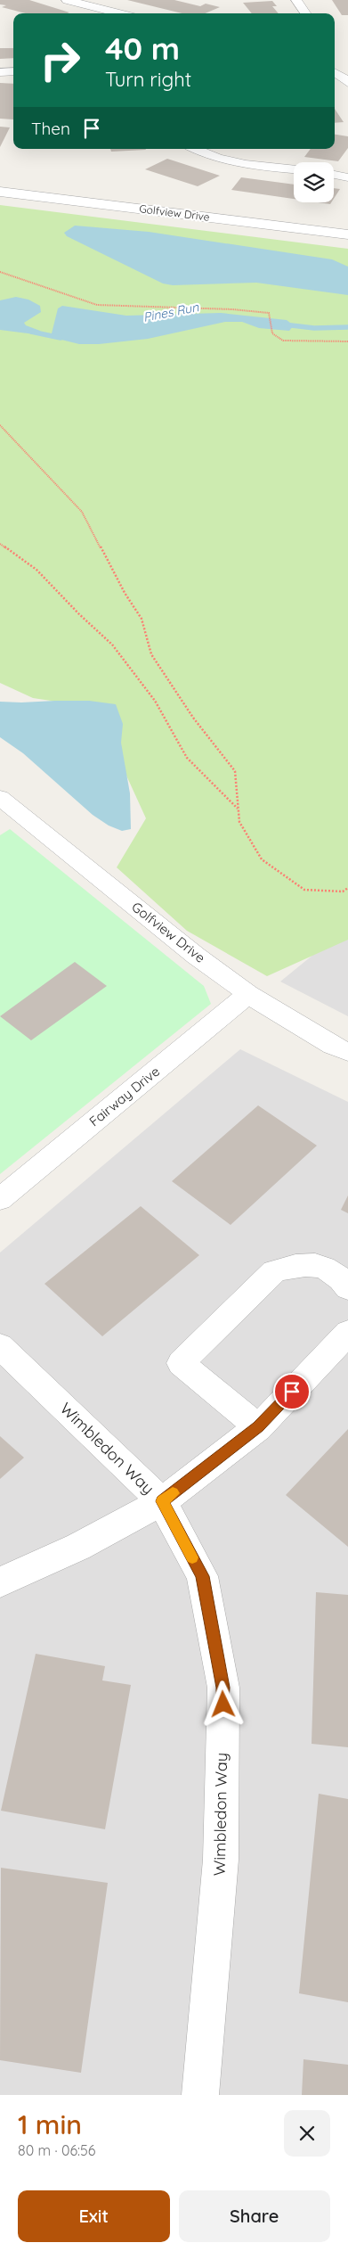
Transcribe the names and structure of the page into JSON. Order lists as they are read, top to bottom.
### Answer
{
  "streets": {
    "street": ["Golfview Drive", "Fairway Drive", "Wimbledon Way"]
  },
  "crossings": [
    ["Golfview Drive", "Fairway Drive"]
  ],
  "water": ["Pines Run"],
  "page": {
    "turn": ["40 m", "Turn right"],
    "then": "Then",
    "heading": ["1 min", "80 m · 06:56"],
    "buttons": ["Exit", "Share"]
  }
}
